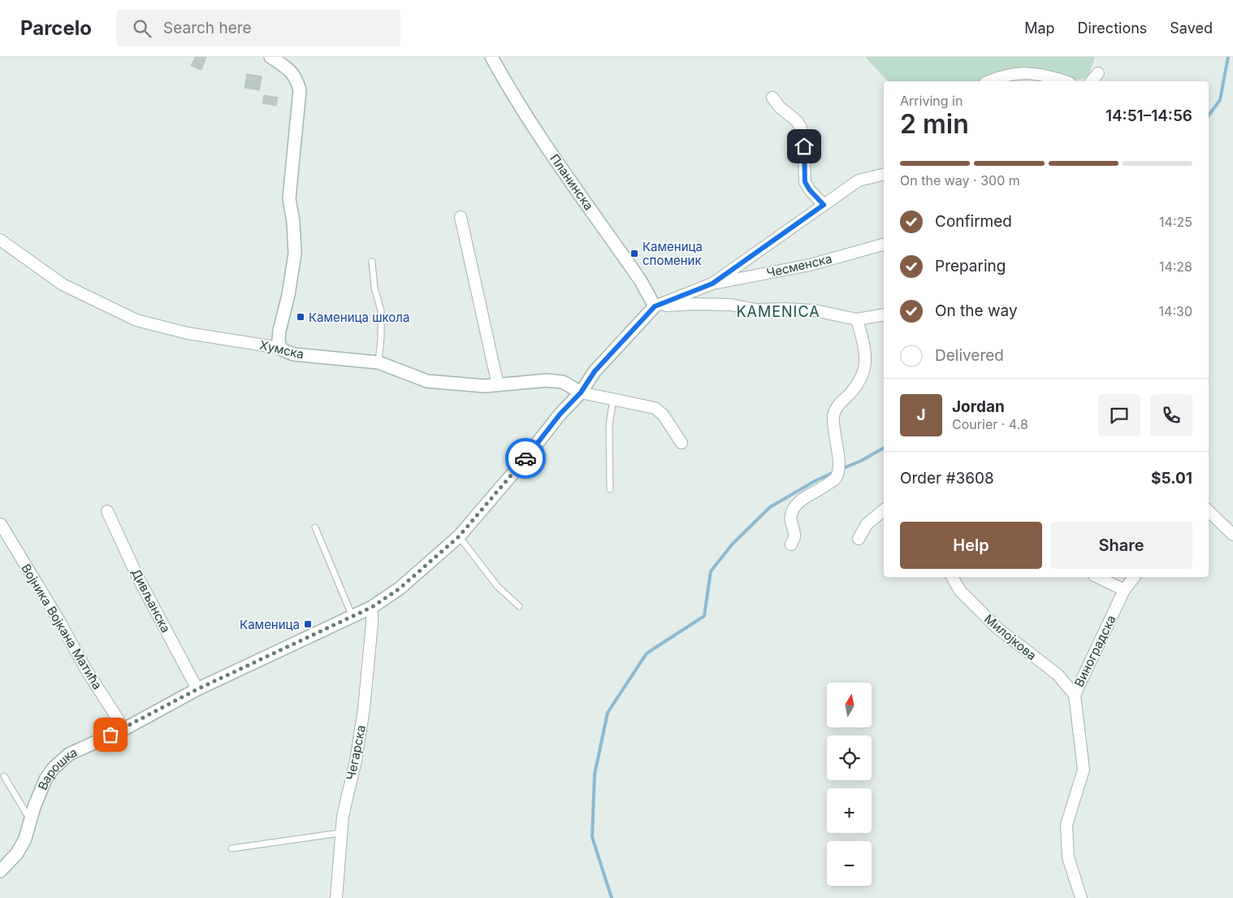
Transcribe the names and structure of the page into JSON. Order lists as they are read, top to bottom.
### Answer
{
  "streets": {
    "street": [
      "Планинска",
      "Чесменска",
      "Хумска",
      "Дивљанска",
      "Војника Војкана Матића",
      "Милојкова",
      "Виноградска",
      "Чегарска",
      "Варошка"
    ]
  },
  "crossings": [
    ["Планинска", "Варошка"],
    ["Хумска", "Варошка"],
    ["Дивљанска", "Варошка"],
    ["Војника Војкана Матића", "Варошка"],
    ["Милојкова", "Виноградска"],
    ["Чегарска", "Варошка"]
  ],
  "districts": ["KAMENICA"],
  "places": {
    "transit": ["Каменица споменик", "Каменица школа", "Каменица"]
  },
  "north": "top",
  "page": {
    "header": "Parcelo",
    "search": "Search here",
    "nav": ["Map", "Directions", "Saved"],
    "heading": ["2 min", "Arriving in", "14:51–14:56"],
    "panel": [
      "Jordan",
      "Courier · 4.8",
      "Order #3608",
      "$5.01"
    ],
    "bar": "On the way · 300 m",
    "list": [
      ["Confirmed", "14:25"],
      ["Preparing", "14:28"],
      ["On the way", "14:30"],
      "Delivered"
    ],
    "round": "J",
    "buttons": ["Help", "Share"],
    "map_buttons": ["+", "−"]
  }
}
